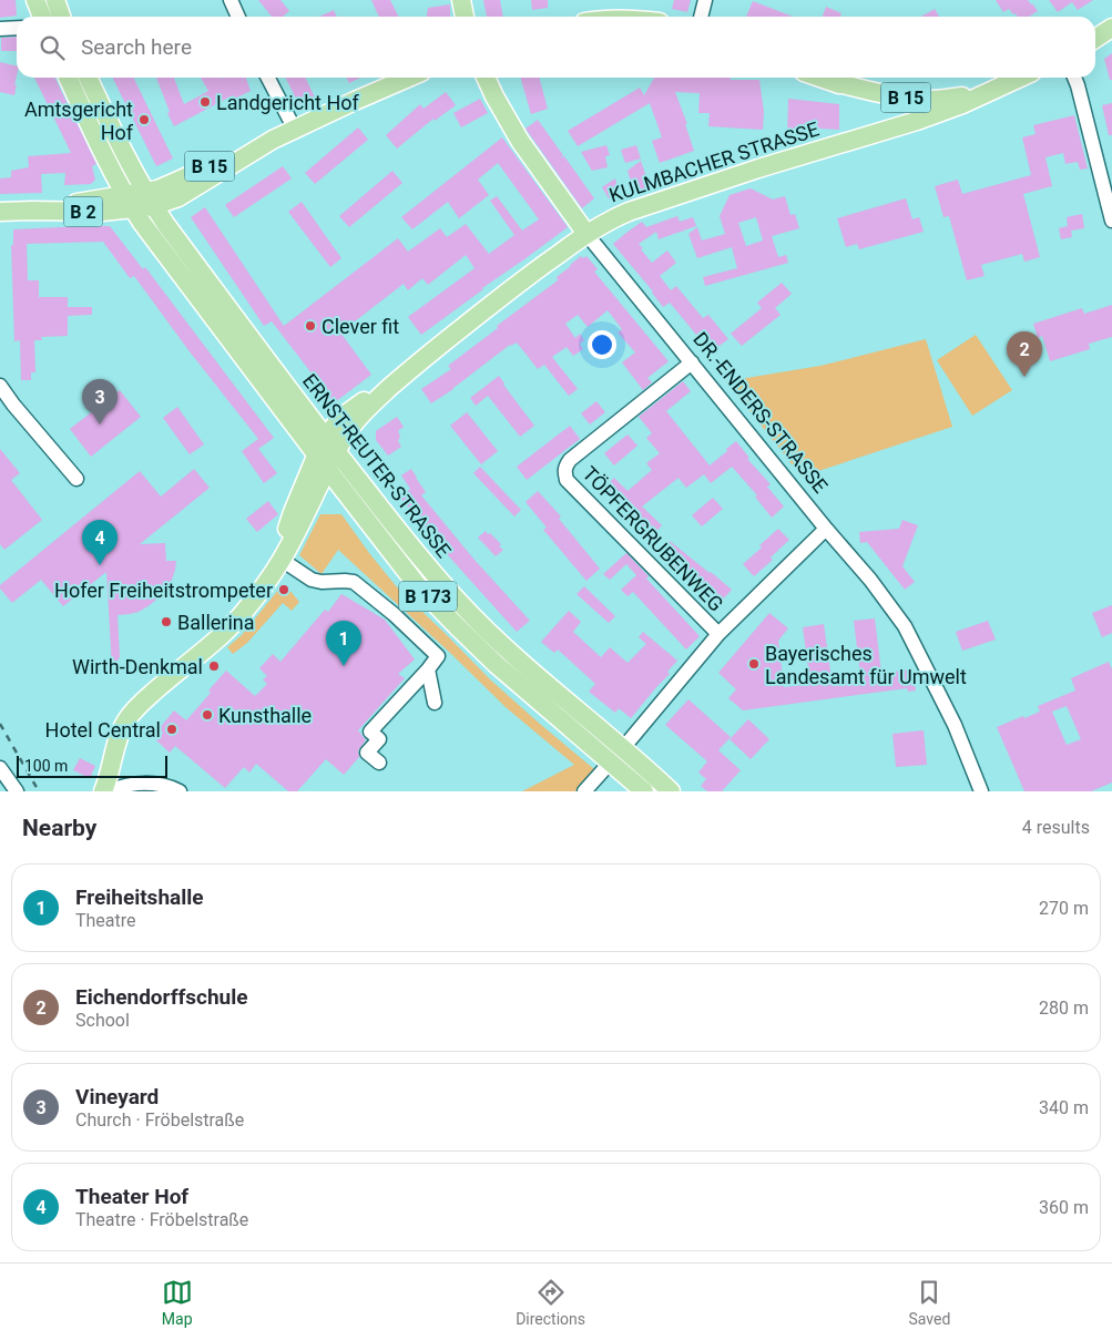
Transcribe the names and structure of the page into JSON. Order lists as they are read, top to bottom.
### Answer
{
  "streets": {
    "main road": [
      "B 15",
      "KULMBACHER STRASSE",
      "B 2",
      "DR.-ENDERS-STRASSE",
      "ERNST-REUTER-STRASSE",
      "B 173"
    ],
    "street": ["TÖPFERGRUBENWEG"]
  },
  "crossings": [
    ["B 15", "KULMBACHER STRASSE"],
    ["B 15", "B 2"],
    ["B 15", "ERNST-REUTER-STRASSE"],
    ["KULMBACHER STRASSE", "DR.-ENDERS-STRASSE"],
    ["KULMBACHER STRASSE", "ERNST-REUTER-STRASSE"],
    ["B 2", "ERNST-REUTER-STRASSE"],
    ["DR.-ENDERS-STRASSE", "TÖPFERGRUBENWEG"]
  ],
  "places": [
    "Landgericht Hof",
    "Amtsgericht Hof",
    "Clever fit",
    "Hofer Freiheitstrompeter",
    "Ballerina",
    "Bayerisches Landesamt für Umwelt",
    "Wirth-Denkmal",
    "Kunsthalle",
    "Hotel Central"
  ],
  "scale_bar": "100 m",
  "page": {
    "search": "Search here",
    "pins": [
      "2",
      "3",
      "4",
      "1"
    ],
    "scale": "100 m",
    "heading": ["Nearby", "4 results"],
    "list": [
      {
        "mark": "1",
        "name": "Freiheitshalle",
        "note": "Theatre",
        "value": "270 m"
      },
      {
        "mark": "2",
        "name": "Eichendorffschule",
        "note": "School",
        "value": "280 m"
      },
      {
        "mark": "3",
        "name": "Vineyard",
        "note": "Church · Fröbelstraße",
        "value": "340 m"
      },
      {
        "mark": "4",
        "name": "Theater Hof",
        "note": "Theatre · Fröbelstraße",
        "value": "360 m"
      }
    ],
    "nav": ["Map", "Directions", "Saved"]
  }
}
